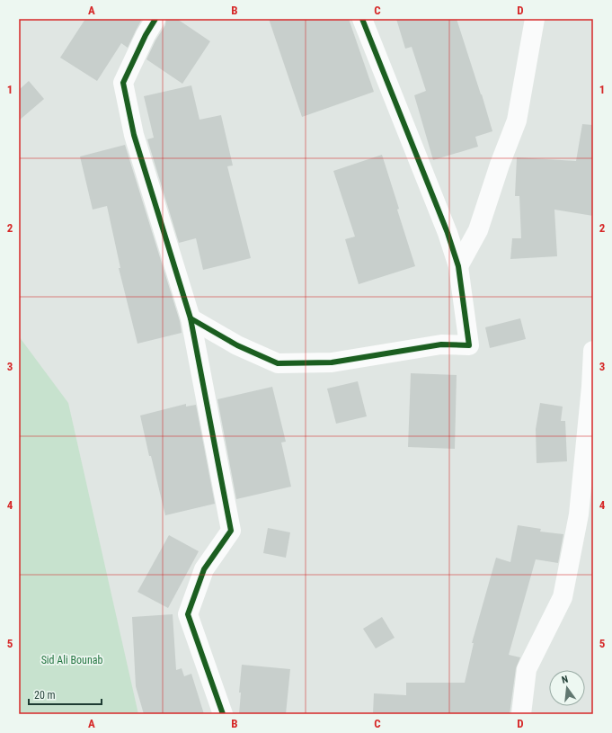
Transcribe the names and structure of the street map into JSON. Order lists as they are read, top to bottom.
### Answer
{
  "parks": ["Sid Ali Bounab"],
  "scale_bar": "20 m",
  "north": "top",
  "grid": {
    "columns": [
      "A",
      "B",
      "C",
      "D"
    ],
    "rows": [
      "1",
      "2",
      "3",
      "4",
      "5"
    ]
  }
}
